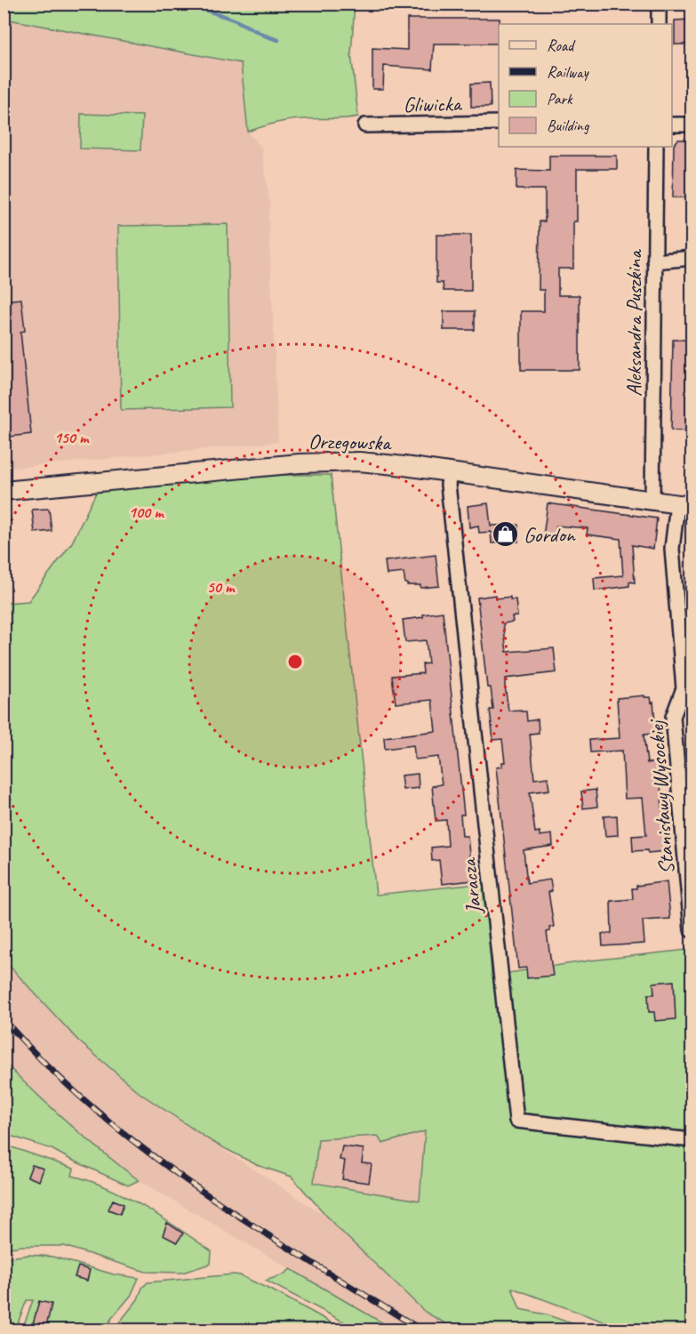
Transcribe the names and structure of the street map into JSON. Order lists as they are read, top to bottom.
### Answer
{
  "streets": {
    "street": [
      "Gliwicka",
      "Aleksandra Puszkina",
      "Orzegowska",
      "Stanisławy Wysockiej",
      "Jaracza"
    ]
  },
  "crossings": [
    ["Aleksandra Puszkina", "Orzegowska"],
    ["Orzegowska", "Stanisławy Wysockiej"],
    ["Orzegowska", "Jaracza"]
  ],
  "places": {
    "shop": ["Gordon"]
  },
  "legend": [
    "Road",
    "Railway",
    "Park",
    "Building"
  ],
  "rings": ["150 m", "100 m", "50 m"]
}
